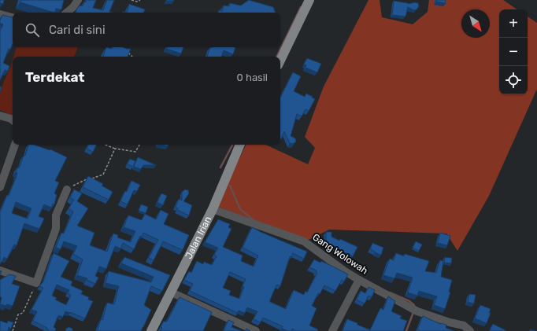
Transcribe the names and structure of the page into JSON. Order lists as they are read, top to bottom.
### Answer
{
  "streets": {
    "main road": ["Jalan Irian"],
    "street": ["Gang Wolowah"]
  },
  "crossings": [
    ["Jalan Irian", "Gang Wolowah"]
  ],
  "north": "bottom right",
  "page": {
    "map_buttons": ["+", "−"],
    "search": "Cari di sini",
    "heading": ["Terdekat", "0 hasil"]
  }
}
